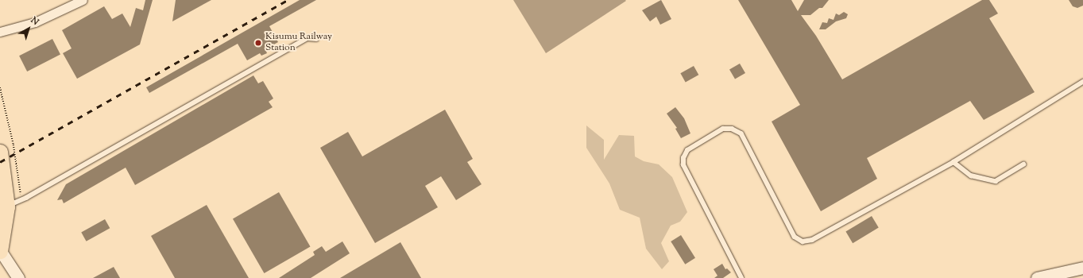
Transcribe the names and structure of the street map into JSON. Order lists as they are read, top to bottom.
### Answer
{
  "places": ["Kisumu Railway Station"],
  "north": "top right"
}
